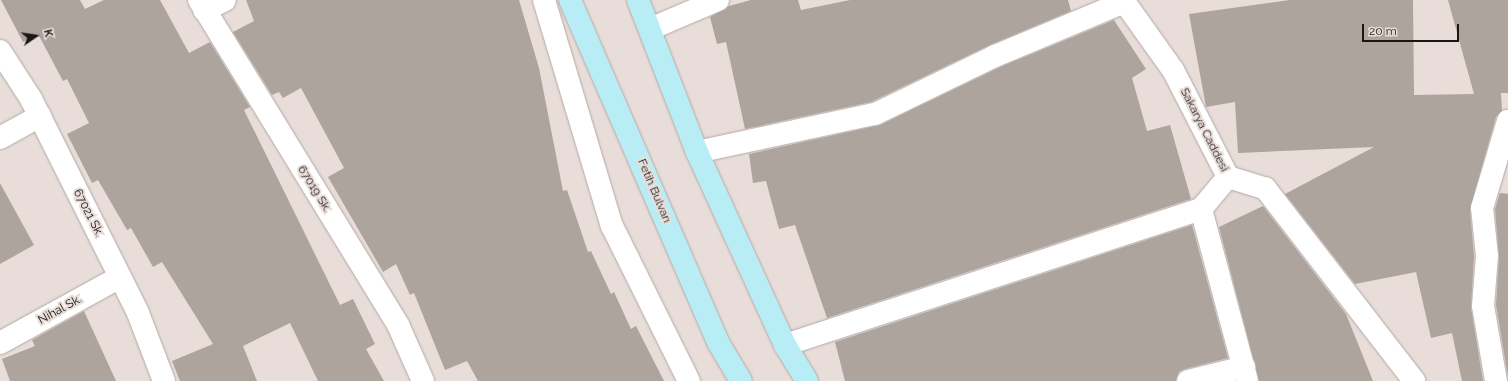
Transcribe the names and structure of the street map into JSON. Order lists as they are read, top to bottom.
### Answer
{
  "streets": {
    "main road": ["Fetih Bulvarı"],
    "street": [
      "Sakarya Caddesi",
      "67019 Sk.",
      "67021 Sk.",
      "Nihal Sk."
    ]
  },
  "crossings": [
    ["67021 Sk.", "Nihal Sk."]
  ],
  "scale_bar": "20 m",
  "north": "right"
}
